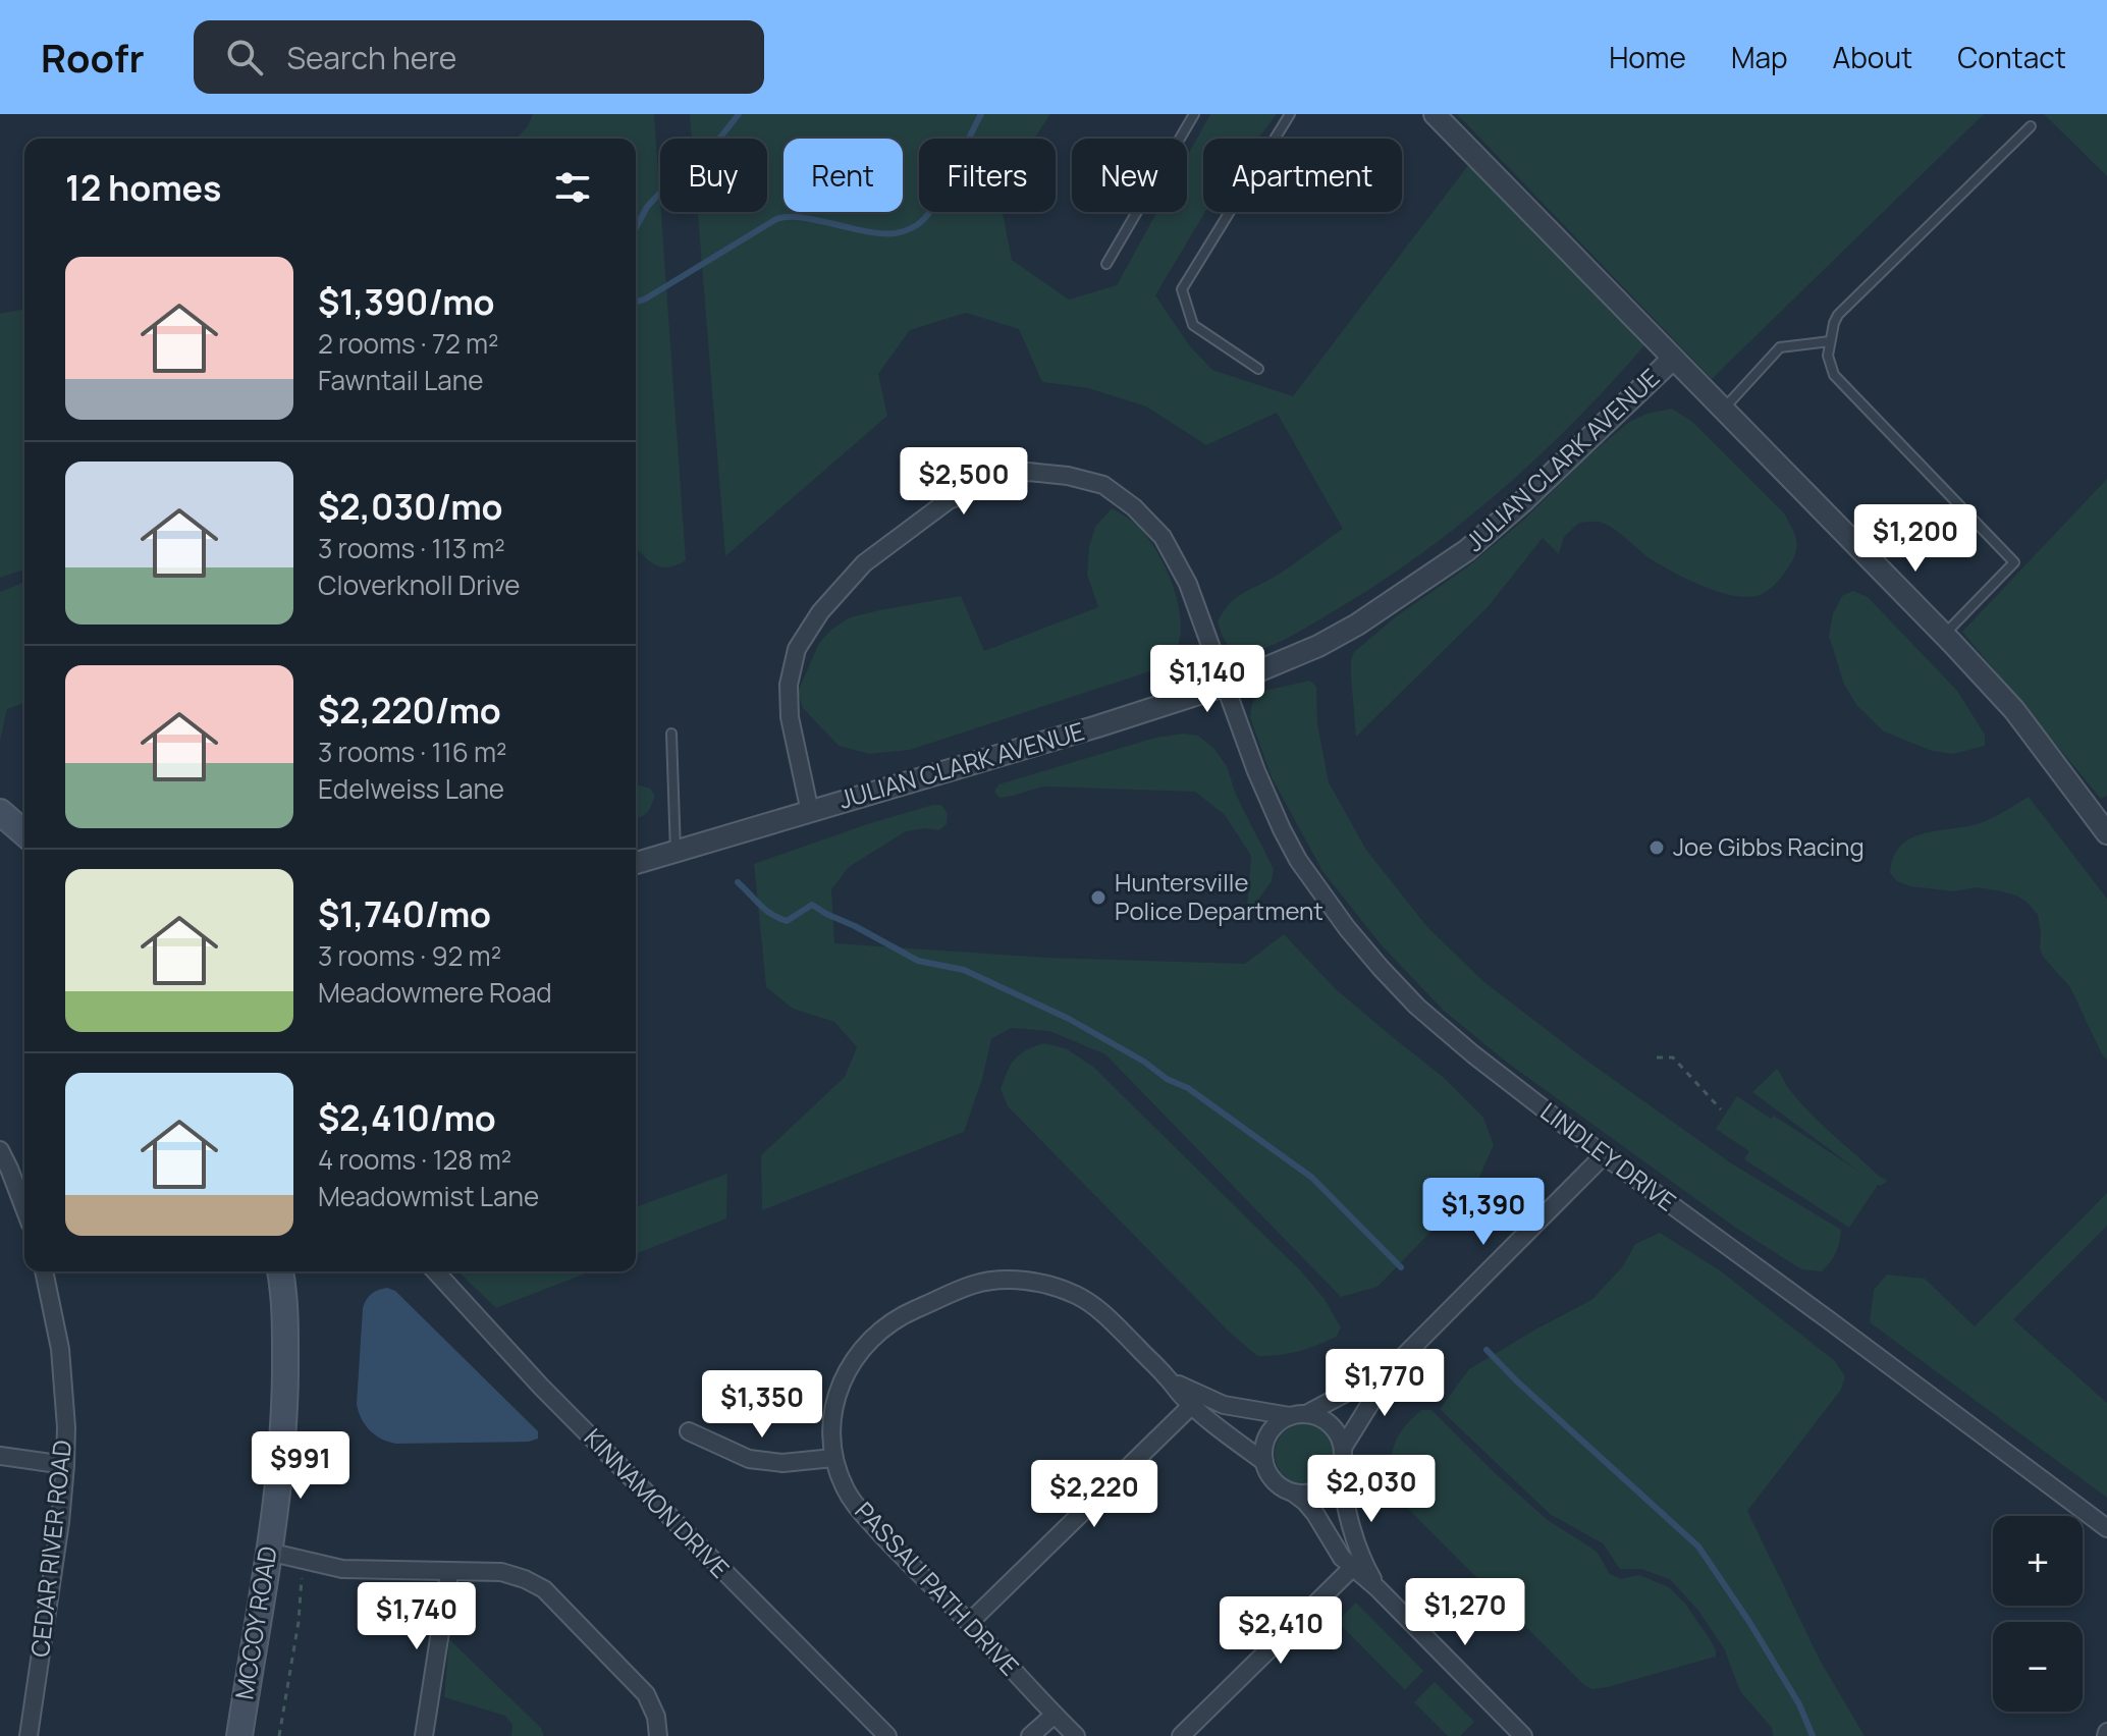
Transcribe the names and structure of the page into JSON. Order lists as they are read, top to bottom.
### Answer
{
  "streets": {
    "main road": ["MCCOY ROAD"],
    "street": [
      "JULIAN CLARK AVENUE",
      "LINDLEY DRIVE",
      "KINNAMON DRIVE",
      "CEDAR RIVER ROAD",
      "PASSAU PATH DRIVE"
    ]
  },
  "crossings": [
    ["JULIAN CLARK AVENUE", "LINDLEY DRIVE"]
  ],
  "places": ["Joe Gibbs Racing", "Huntersville Police Department"],
  "page": {
    "header": "Roofr",
    "search": "Search here",
    "nav": [
      "Home",
      "Map",
      "About",
      "Contact"
    ],
    "chip": [
      "Buy",
      "Rent",
      "Filters",
      "New",
      "Apartment"
    ],
    "heading": "12 homes",
    "list": [
      {
        "name": "$1,390/mo",
        "note": "2 rooms · 72 m² · Fawntail Lane"
      },
      {
        "name": "$2,030/mo",
        "note": "3 rooms · 113 m² · Cloverknoll Drive"
      },
      {
        "name": "$2,220/mo",
        "note": "3 rooms · 116 m² · Edelweiss Lane"
      },
      {
        "name": "$1,740/mo",
        "note": "3 rooms · 92 m² · Meadowmere Road"
      },
      {
        "name": "$2,410/mo",
        "note": "4 rooms · 128 m² · Meadowmist Lane"
      }
    ],
    "price": [
      "$2,500",
      "$1,200",
      "$1,140",
      "$1,390",
      "$1,770",
      "$1,350",
      "$991",
      "$2,030",
      "$2,220",
      "$1,270",
      "$1,740",
      "$2,410"
    ],
    "map_buttons": ["+", "−"]
  }
}
